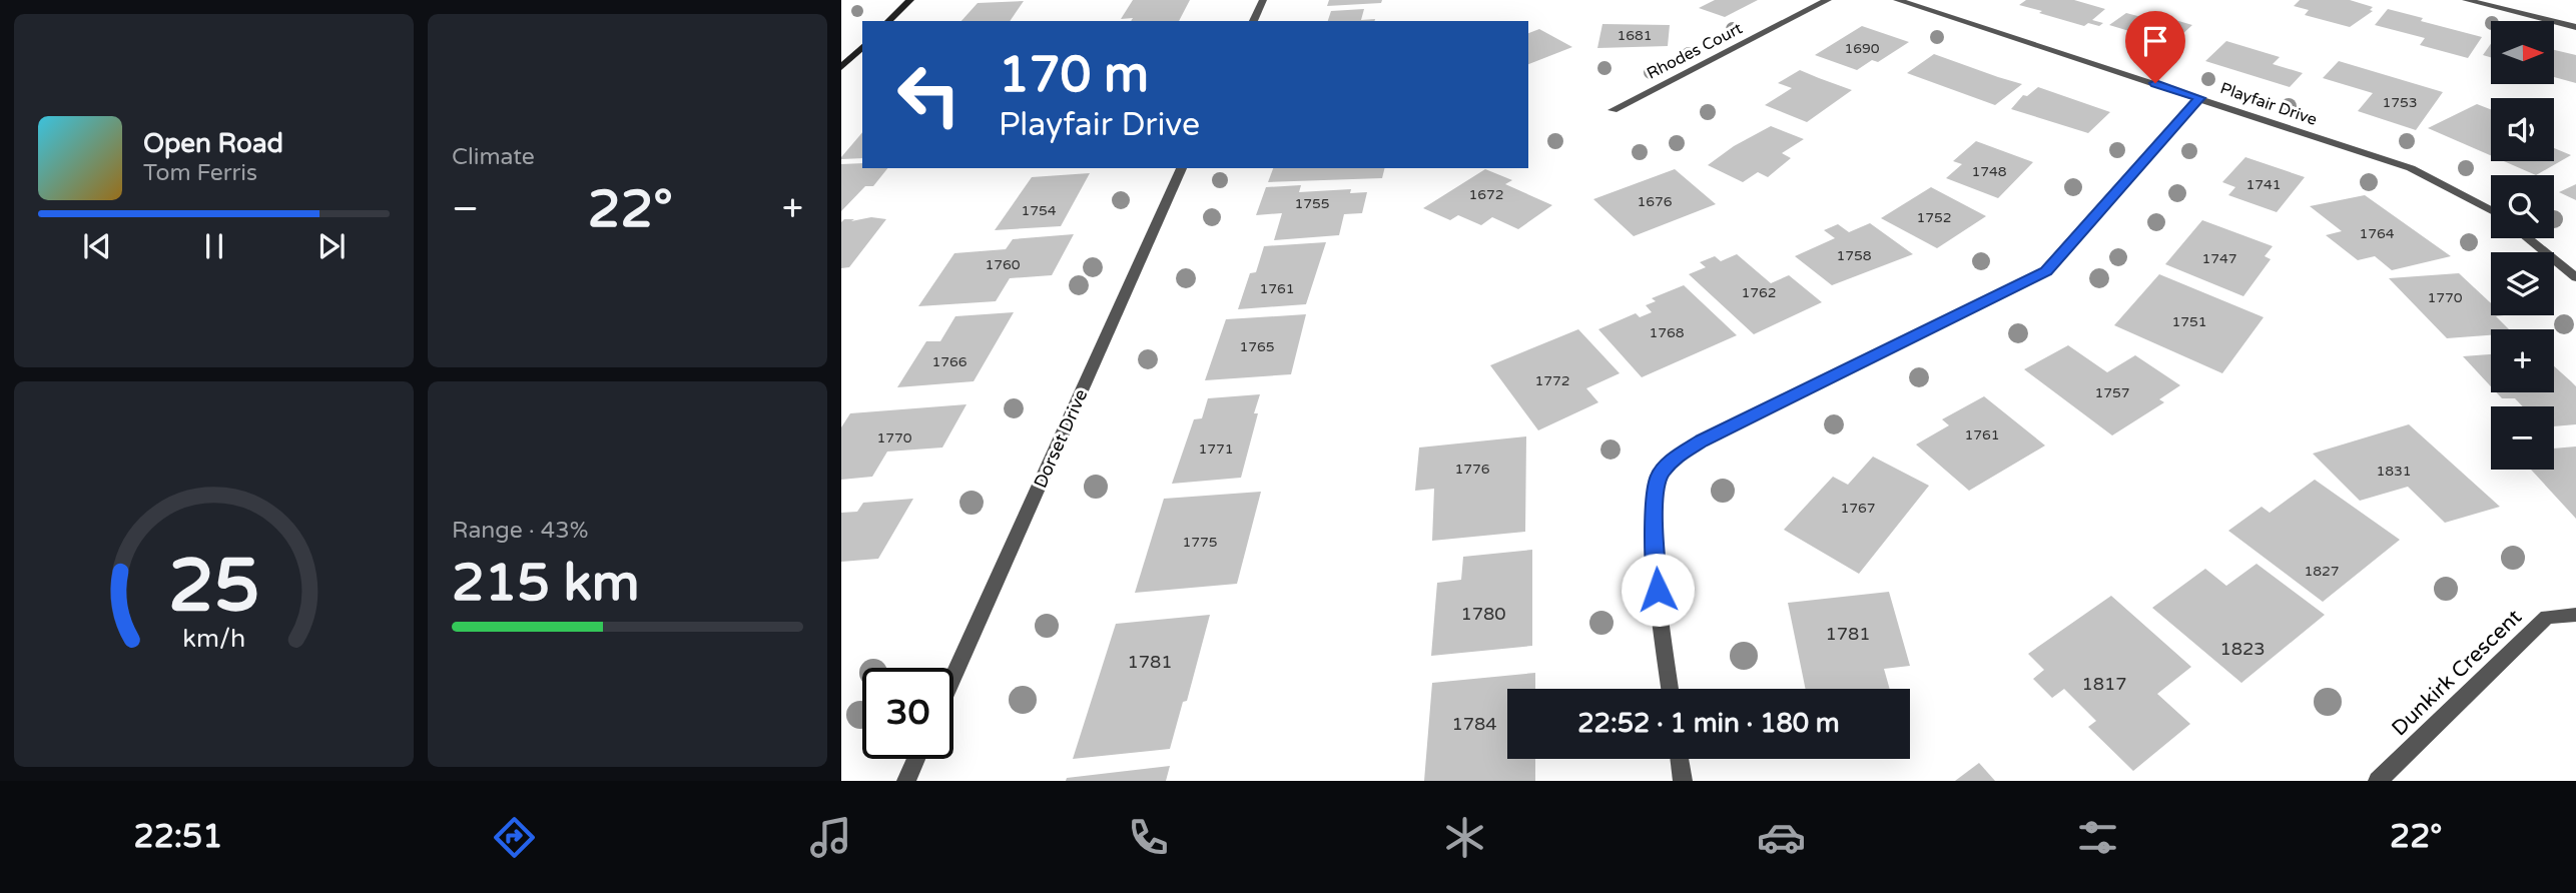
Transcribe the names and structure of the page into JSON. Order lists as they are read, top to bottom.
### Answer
{
  "streets": {
    "street": [
      "Rhodes Court",
      "Playfair Drive",
      "Dorset Drive",
      "Dunkirk Crescent"
    ]
  },
  "house_numbers": [
    "1681",
    "1690",
    "1753",
    "1748",
    "1741",
    "1672",
    "1676",
    "1755",
    "1754",
    "1752",
    "1764",
    "1758",
    "1747",
    "1760",
    "1761",
    "1762",
    "1770",
    "1751",
    "1768",
    "1765",
    "1766",
    "1772",
    "1757",
    "1761",
    "1770",
    "1771",
    "1776",
    "1831",
    "1767",
    "1775",
    "1827",
    "1780",
    "1781",
    "1823",
    "1781",
    "1817",
    "1784"
  ],
  "north": "right",
  "page": {
    "tile": [
      "Climate",
      ["Range · 43%", "215 km"]
    ],
    "map_buttons": ["+", "−"],
    "turn": ["170 m", "Playfair Drive"],
    "song": ["Open Road", "Tom Ferris"],
    "heat": ["−", "22°", "+"],
    "limit": "30",
    "trip": "22:52 · 1 min · 180 m",
    "tabs": ["22:51", "22°"],
    "gauge": ["25", "km/h"]
  }
}
